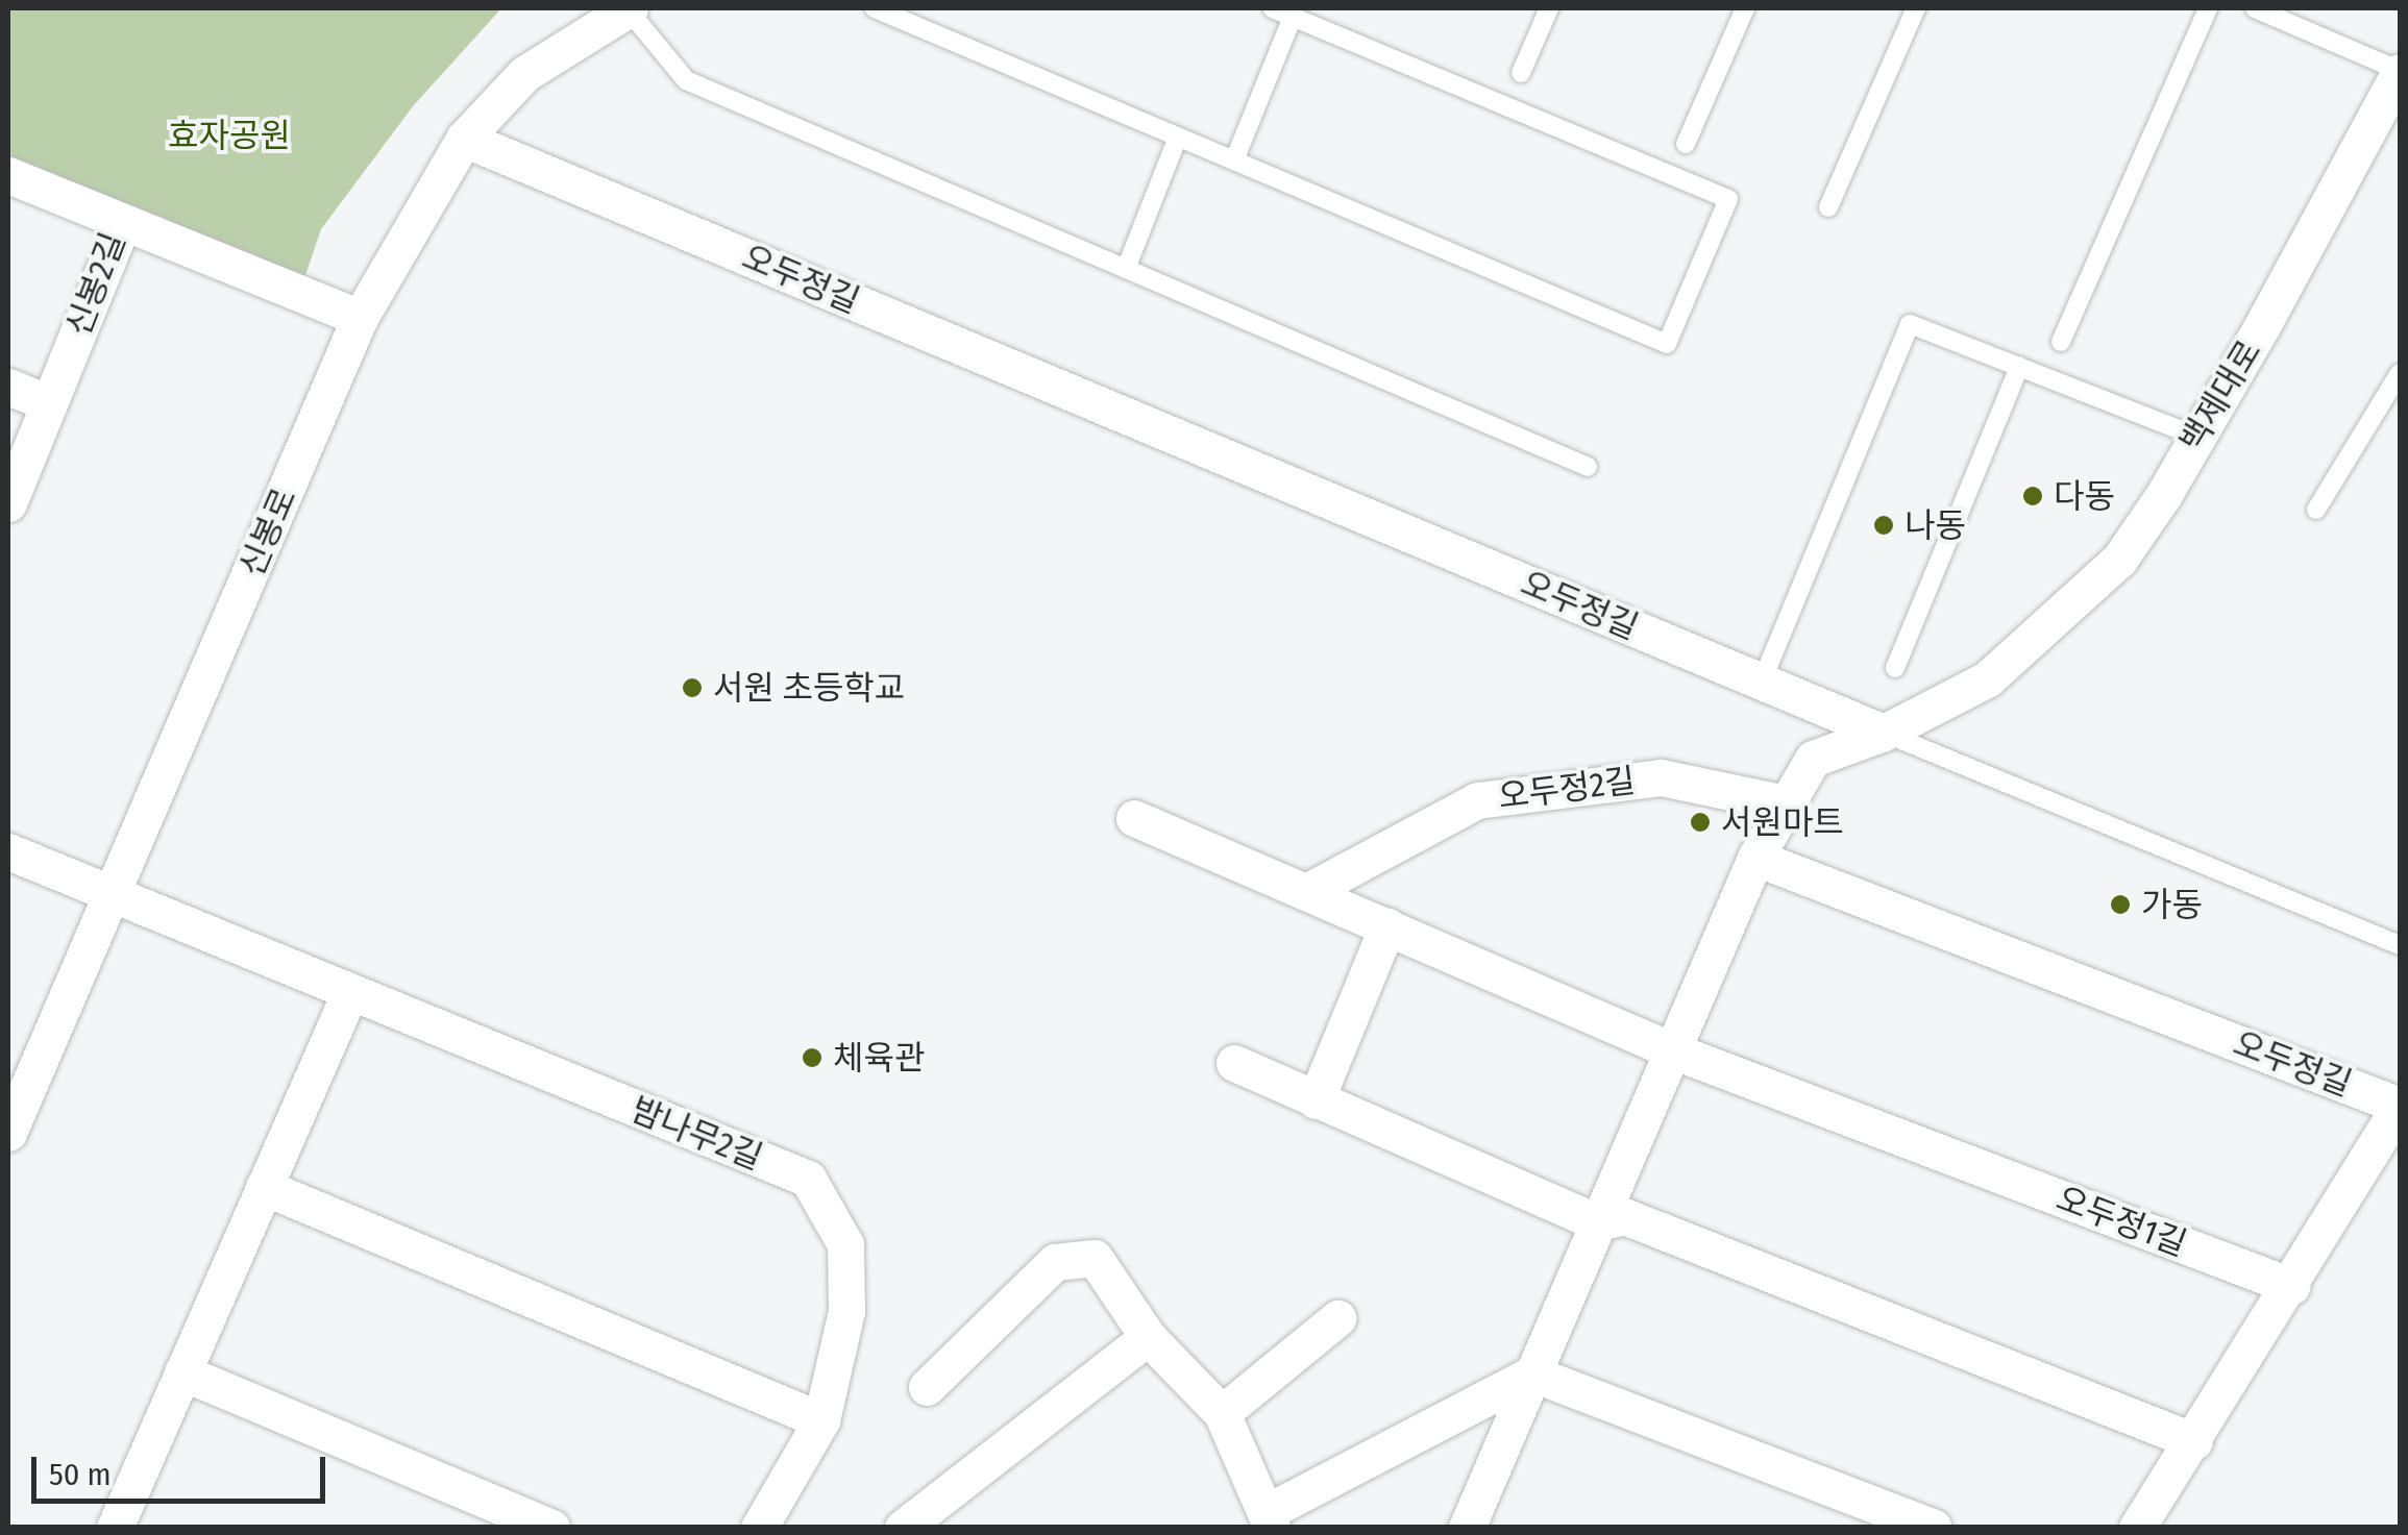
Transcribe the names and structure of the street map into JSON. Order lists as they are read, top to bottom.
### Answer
{
  "streets": {
    "street": [
      "오두정길",
      "신봉2길",
      "백제대로",
      "신봉로",
      "오두정2길",
      "밤나무2길",
      "오두정1길"
    ]
  },
  "crossings": [
    ["오두정길", "백제대로"],
    ["오두정길", "신봉로"],
    ["신봉로", "밤나무2길"]
  ],
  "parks": ["효자공원"],
  "places": [
    "다동",
    "나동",
    "서원 초등학교",
    "서원마트",
    "가동",
    "체육관"
  ],
  "scale_bar": "50 m"
}
